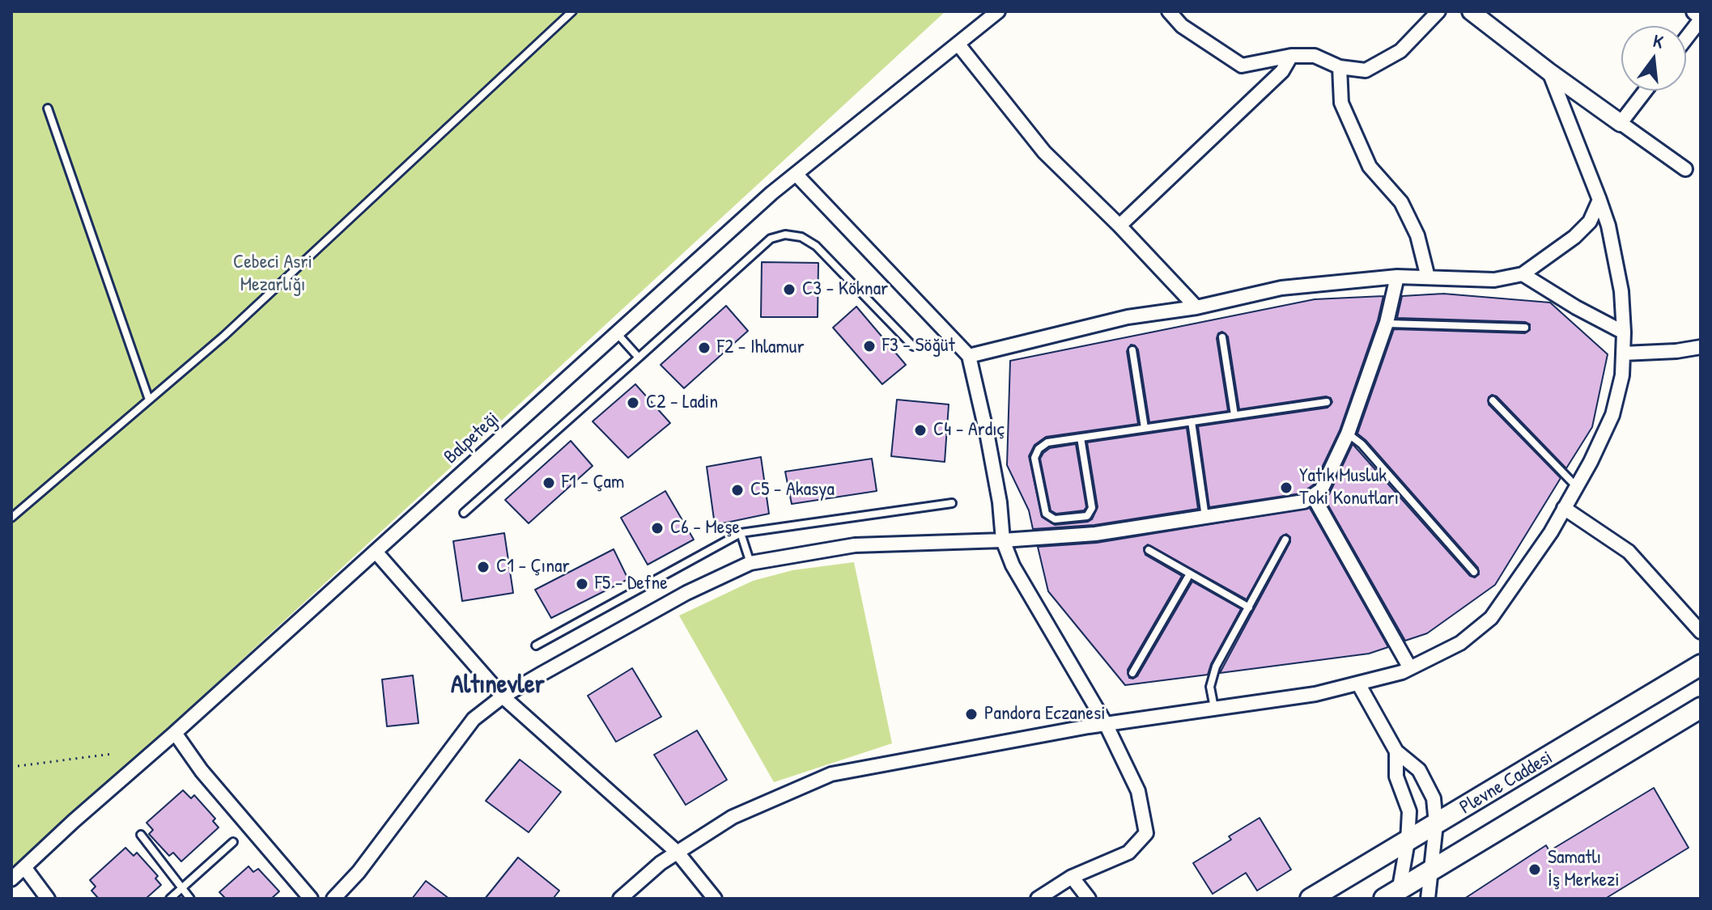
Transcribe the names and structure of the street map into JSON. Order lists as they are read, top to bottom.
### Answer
{
  "streets": {
    "main road": ["Plevne Caddesi"],
    "street": ["Balpeteği"]
  },
  "districts": ["Altınevler"],
  "parks": ["Cebeci Asri Mezarlığı"],
  "places": [
    "C3 - Köknar",
    "F3 - Söğüt",
    "F2 - Ihlamur",
    "C2 - Ladin",
    "C4 - Ardıç",
    "F1 - Çam",
    "Yatık Musluk Toki Konutları",
    "C5 - Akasya",
    "C6 - Meşe",
    "C1 - Çınar",
    "F5 - Defne",
    "Pandora Eczanesi",
    "Samatlı İş Merkezi"
  ],
  "north": "top"
}
